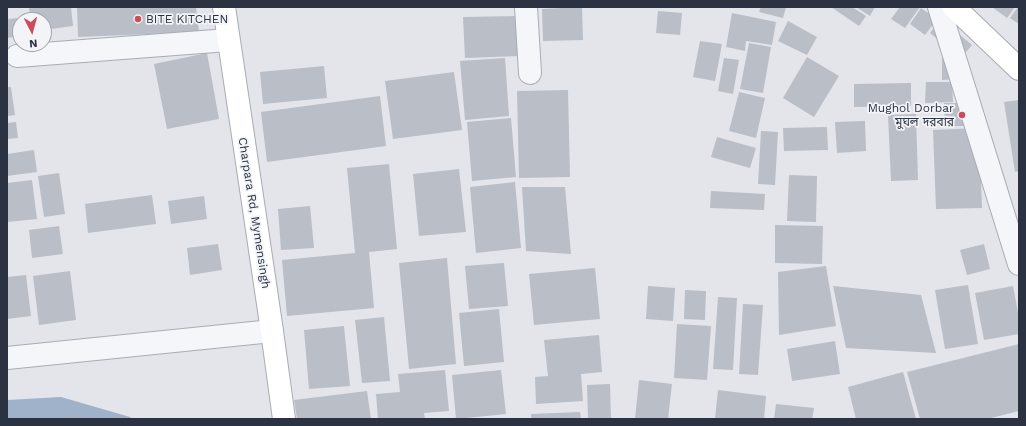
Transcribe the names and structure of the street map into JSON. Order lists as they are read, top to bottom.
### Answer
{
  "streets": {
    "main road": ["Charpara Rd, Mymensingh"]
  },
  "places": ["BITE KITCHEN", "Mughol Dorbar মুঘল দরবার"],
  "north": "bottom"
}
